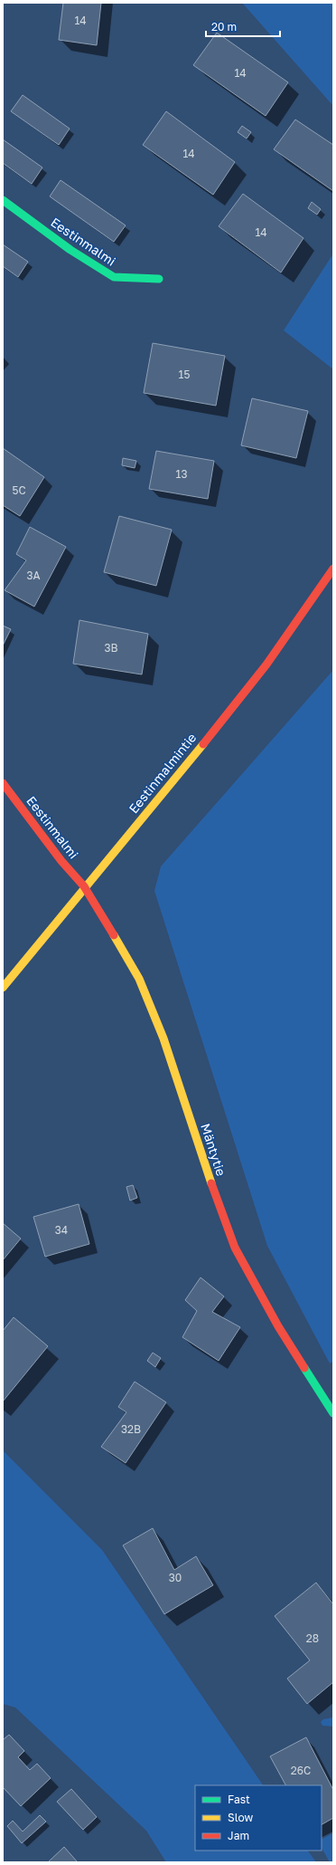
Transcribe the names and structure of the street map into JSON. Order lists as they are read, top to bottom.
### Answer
{
  "streets": {
    "street": ["Eestinmalmi", "Eestinmalmintie", "Mäntytie"]
  },
  "crossings": [
    ["Eestinmalmi", "Eestinmalmintie"],
    ["Eestinmalmi", "Mäntytie"],
    ["Eestinmalmintie", "Mäntytie"]
  ],
  "house_numbers": [
    "14",
    "14",
    "14",
    "14",
    "15",
    "13",
    "5C",
    "3A",
    "3B",
    "34",
    "32B",
    "30",
    "28",
    "26C"
  ],
  "legend": ["Fast", "Slow", "Jam"],
  "scale_bar": "20 m"
}
